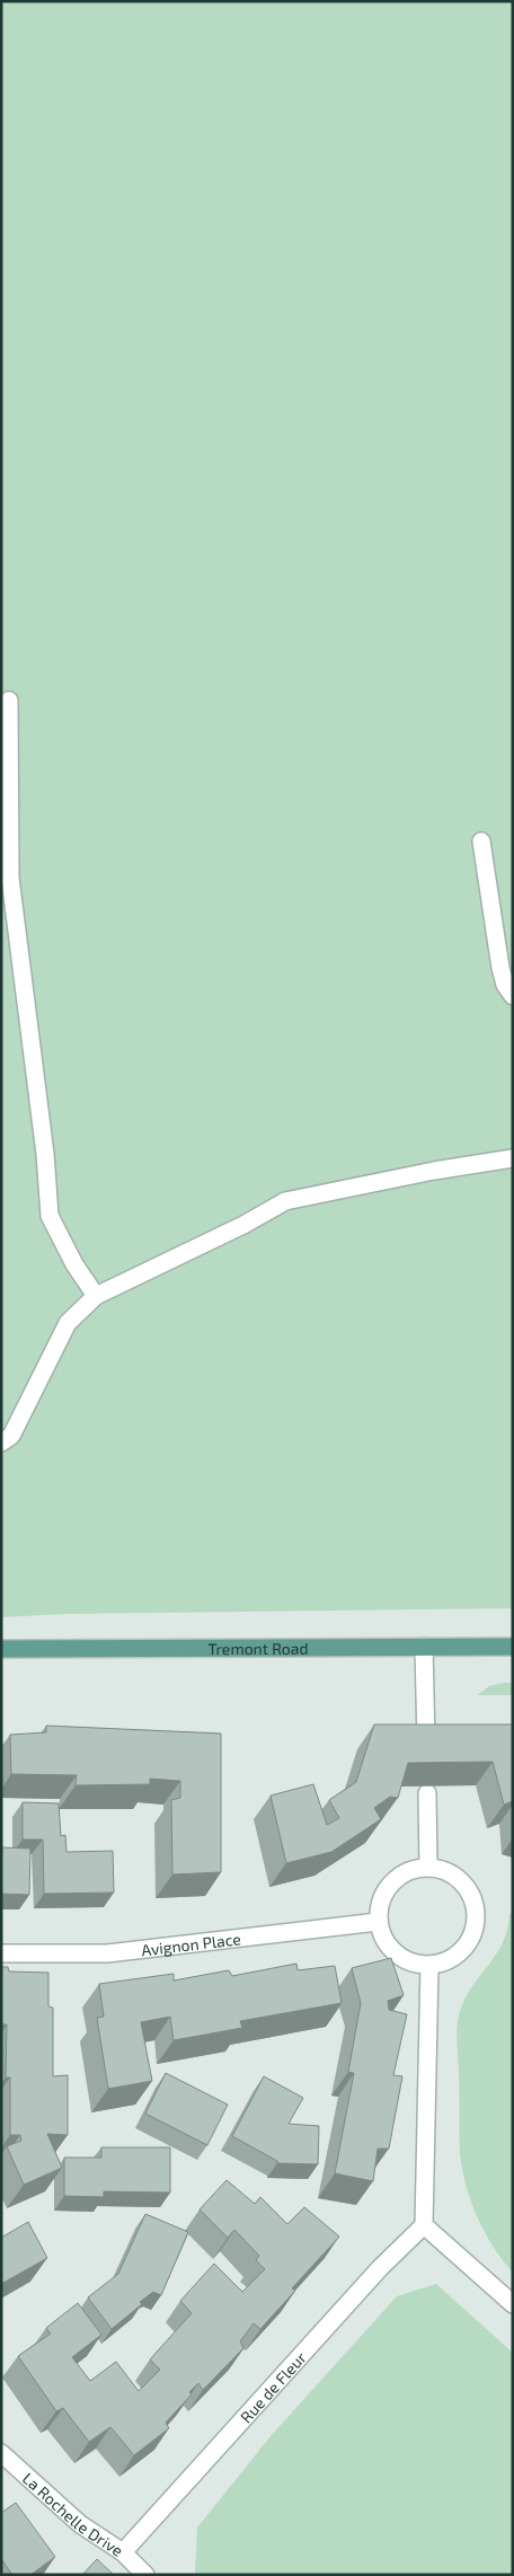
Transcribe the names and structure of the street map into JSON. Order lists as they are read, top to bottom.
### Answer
{
  "streets": {
    "main road": ["Tremont Road"],
    "street": ["Avignon Place", "Rue de Fleur", "La Rochelle Drive"]
  },
  "crossings": [
    ["Rue de Fleur", "La Rochelle Drive"]
  ]
}
